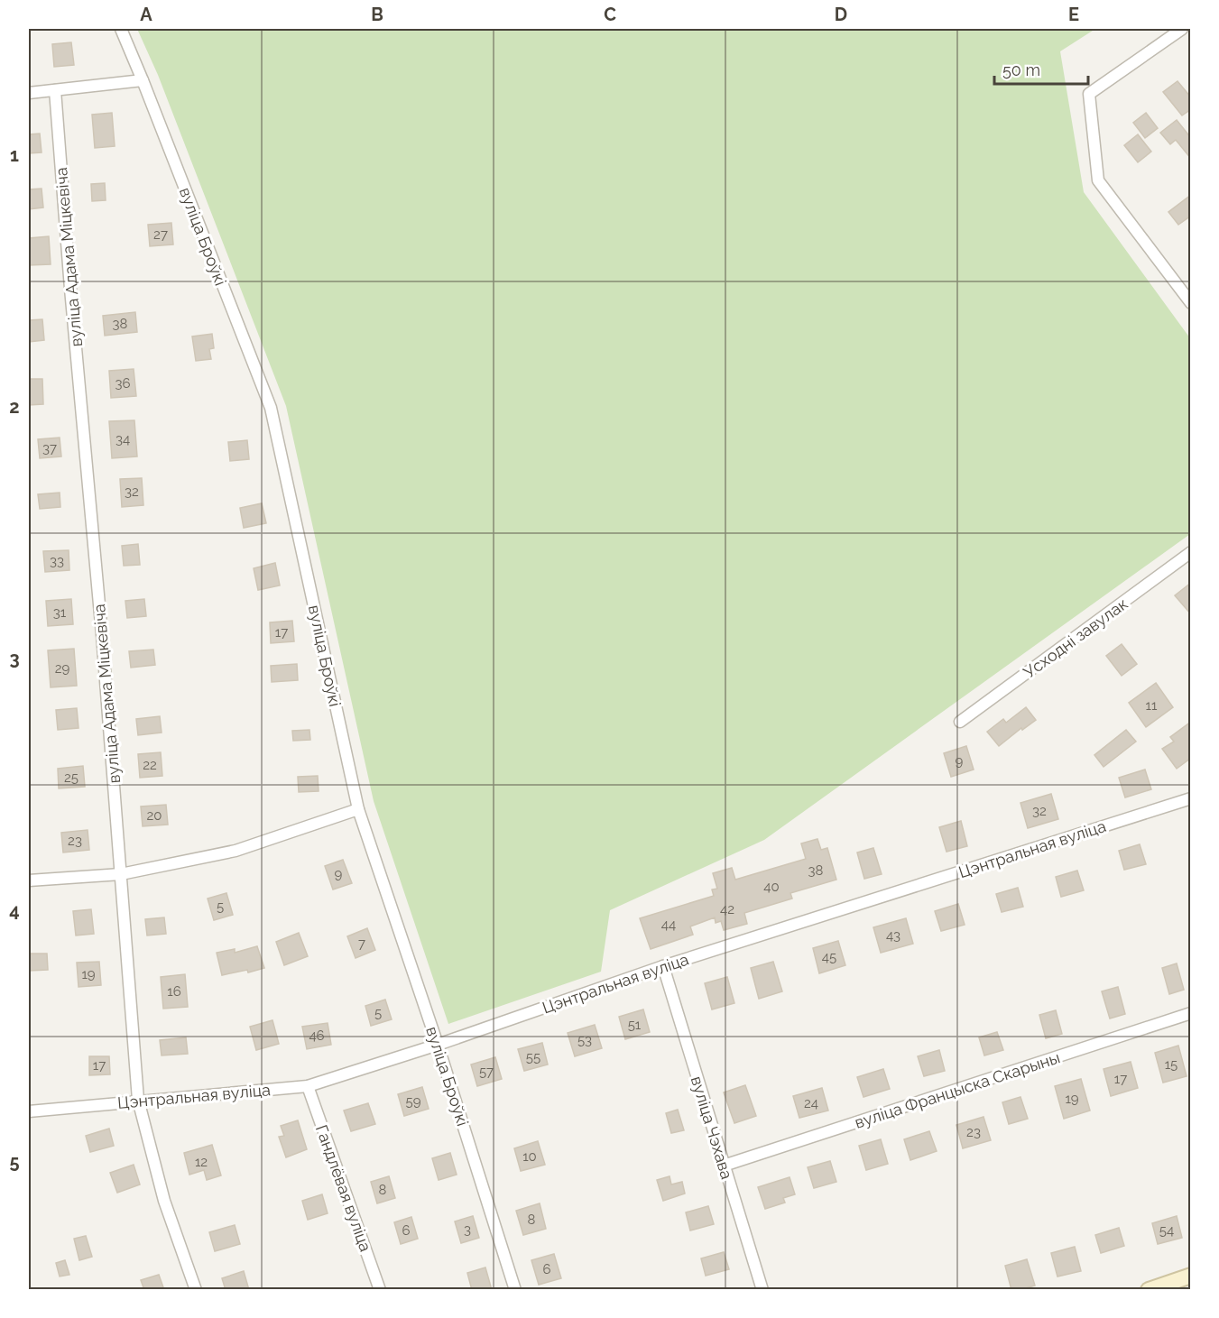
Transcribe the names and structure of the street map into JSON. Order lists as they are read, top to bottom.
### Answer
{
  "streets": {
    "street": [
      "вуліца Броўкі",
      "вуліца Адама Міцкевіча",
      "Усходні завулак",
      "Цэнтральная вуліца",
      "вуліца Францыска Скарыны",
      "вуліца Чэхава",
      "Гандлёвая вуліца"
    ]
  },
  "crossings": [
    ["вуліца Броўкі", "Цэнтральная вуліца"],
    ["вуліца Адама Міцкевіча", "Цэнтральная вуліца"],
    ["Цэнтральная вуліца", "вуліца Чэхава"],
    ["Цэнтральная вуліца", "Гандлёвая вуліца"],
    ["вуліца Францыска Скарыны", "вуліца Чэхава"]
  ],
  "house_numbers": [
    "27",
    "38",
    "36",
    "34",
    "37",
    "32",
    "33",
    "31",
    "17",
    "29",
    "11",
    "9",
    "22",
    "25",
    "32",
    "20",
    "23",
    "38",
    "9",
    "40",
    "5",
    "42",
    "44",
    "43",
    "7",
    "45",
    "19",
    "16",
    "5",
    "51",
    "46",
    "53",
    "55",
    "15",
    "17",
    "57",
    "17",
    "19",
    "59",
    "24",
    "23",
    "10",
    "12",
    "8",
    "8",
    "3",
    "6",
    "54",
    "6"
  ],
  "scale_bar": "50 m",
  "grid": {
    "columns": [
      "A",
      "B",
      "C",
      "D",
      "E"
    ],
    "rows": [
      "1",
      "2",
      "3",
      "4",
      "5"
    ]
  }
}
